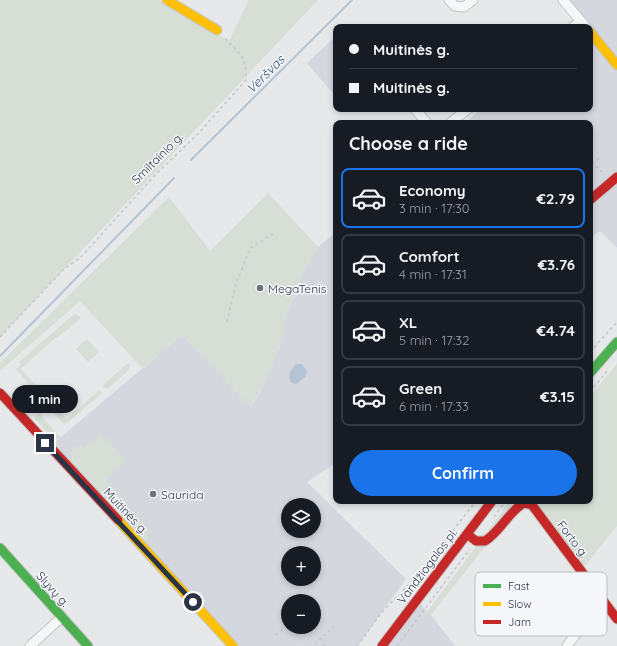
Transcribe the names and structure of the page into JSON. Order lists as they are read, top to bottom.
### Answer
{
  "streets": {
    "street": [
      "Muitinės g.",
      "Forto g.",
      "Vandžiogalos pl.",
      "Slyvų g."
    ],
    "path": ["Smiltainio g."]
  },
  "water": ["Veršvas"],
  "places": ["MegaTenis", "Saurida"],
  "legend": ["Fast", "Slow", "Jam"],
  "page": {
    "banner": ["Muitinės g.", "Muitinės g."],
    "heading": "Choose a ride",
    "list": [
      {
        "name": "Economy",
        "note": "3 min · 17:30",
        "value": "€2.79"
      },
      {
        "name": "Comfort",
        "note": "4 min · 17:31",
        "value": "€3.76"
      },
      {
        "name": "XL",
        "note": "5 min · 17:32",
        "value": "€4.74"
      },
      {
        "name": "Green",
        "note": "6 min · 17:33",
        "value": "€3.15"
      }
    ],
    "bubble": "1 min",
    "buttons": "Confirm",
    "map_buttons": ["+", "−"]
  }
}
